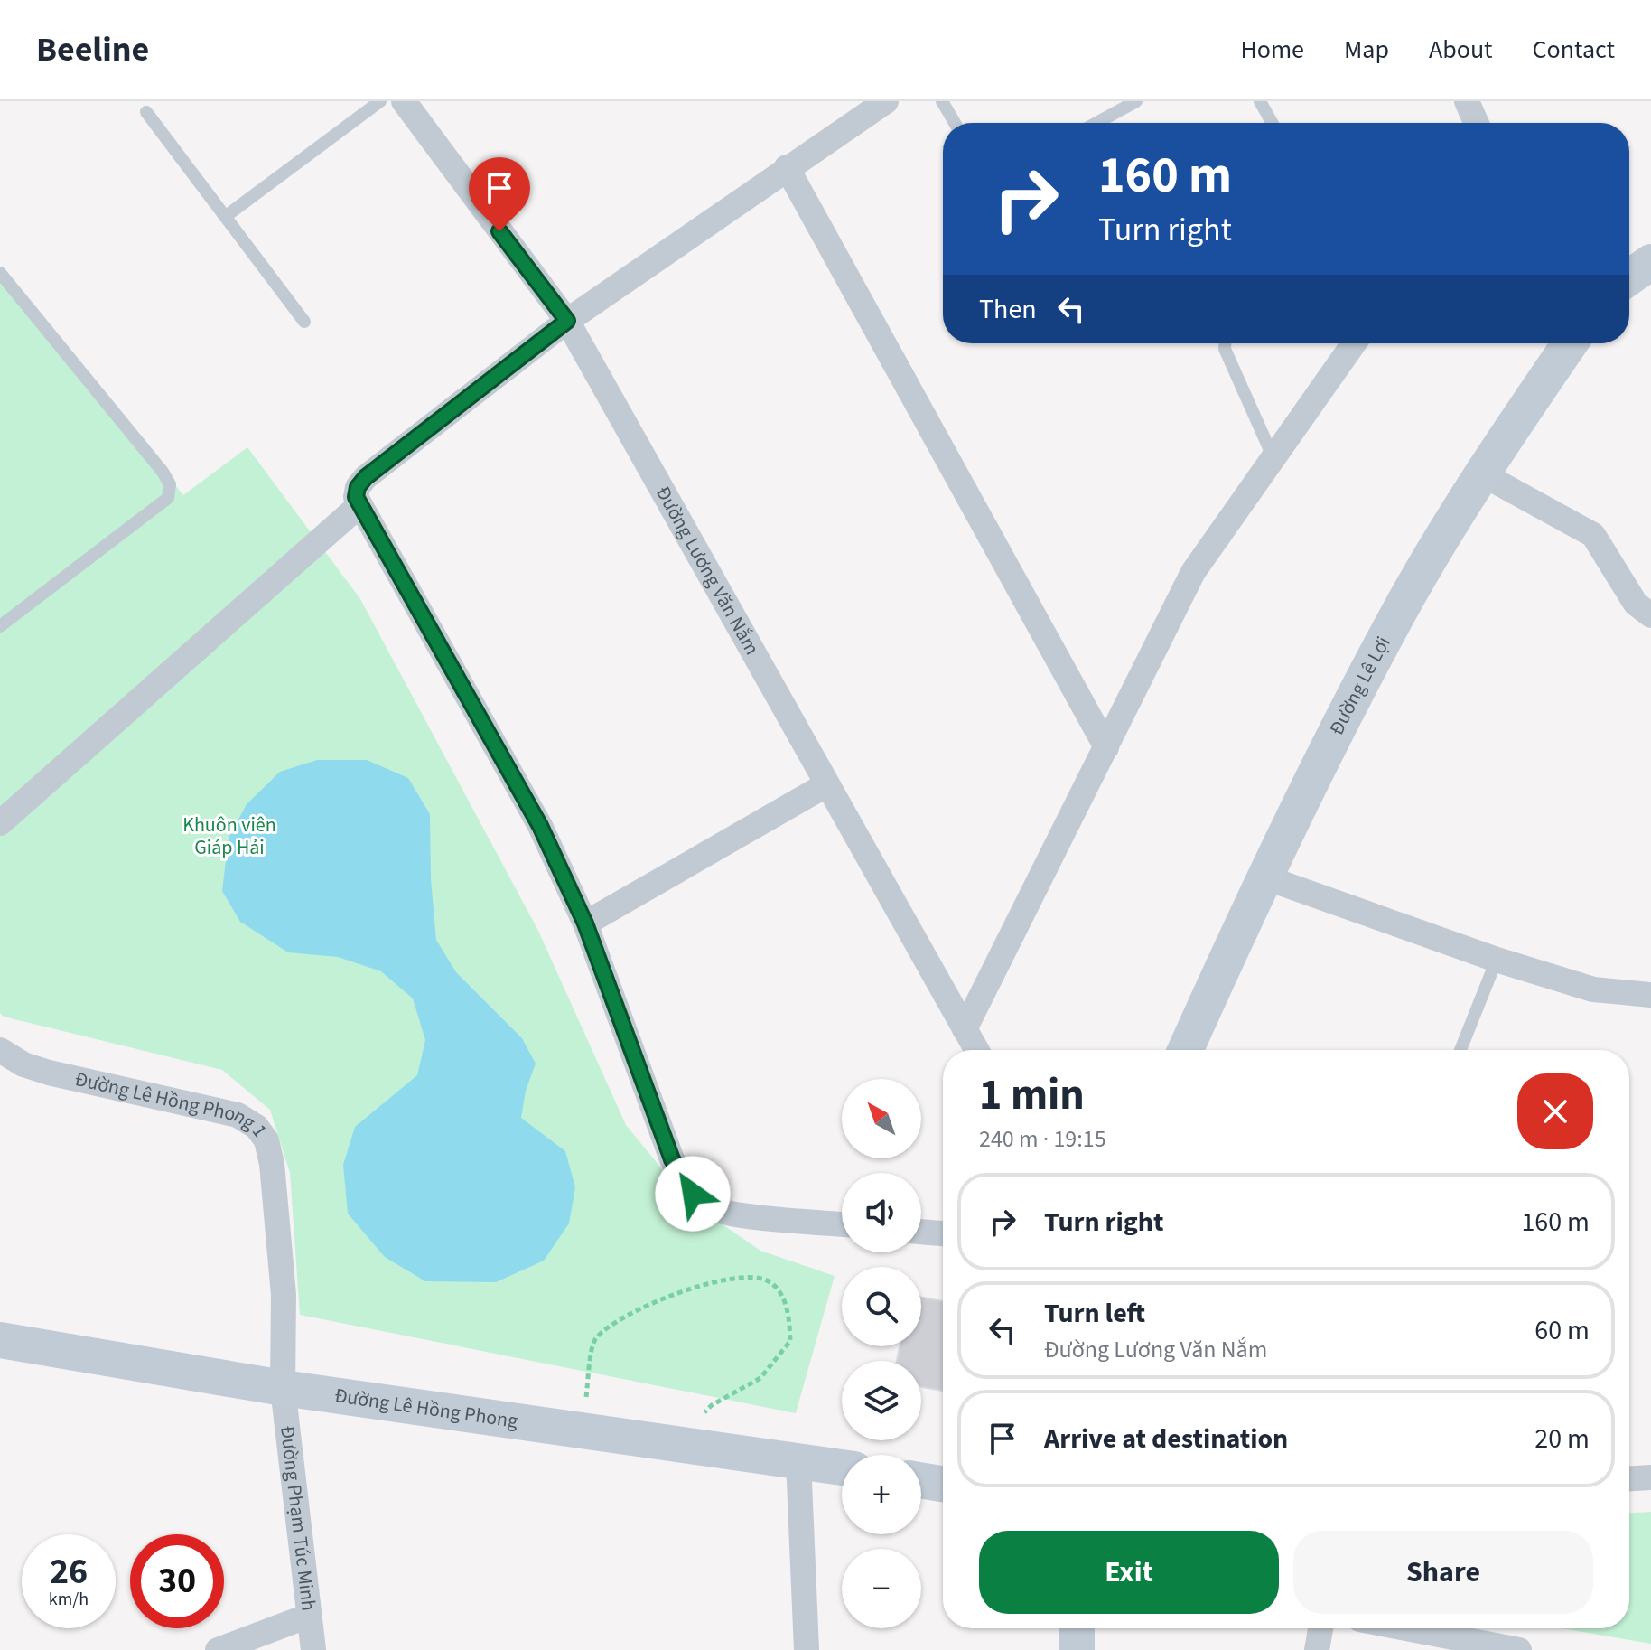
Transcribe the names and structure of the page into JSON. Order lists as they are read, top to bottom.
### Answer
{
  "streets": {
    "street": [
      "Đường Lương Văn Nắm",
      "Đường Lê Lợi",
      "Đường Lê Hồng Phong 1",
      "Đường Lê Hồng Phong",
      "Đường Phạm Túc Minh"
    ]
  },
  "crossings": [
    ["Đường Lê Hồng Phong 1", "Đường Lê Hồng Phong"],
    ["Đường Lê Hồng Phong 1", "Đường Phạm Túc Minh"],
    ["Đường Lê Hồng Phong", "Đường Phạm Túc Minh"]
  ],
  "parks": ["Khuôn viên Giáp Hải"],
  "north": "top left",
  "page": {
    "header": "Beeline",
    "nav": [
      "Home",
      "Map",
      "About",
      "Contact"
    ],
    "turn": ["160 m", "Turn right"],
    "then": "Then",
    "heading": ["1 min", "240 m · 19:15"],
    "map_buttons": ["+", "−"],
    "list": [
      {
        "name": "Turn right",
        "value": "160 m"
      },
      {
        "name": "Turn left",
        "note": "Đường Lương Văn Nắm",
        "value": "60 m"
      },
      {
        "name": "Arrive at destination",
        "value": "20 m"
      }
    ],
    "buttons": ["Exit", "Share"],
    "speed": "26 km/h",
    "limit": "30"
  }
}
